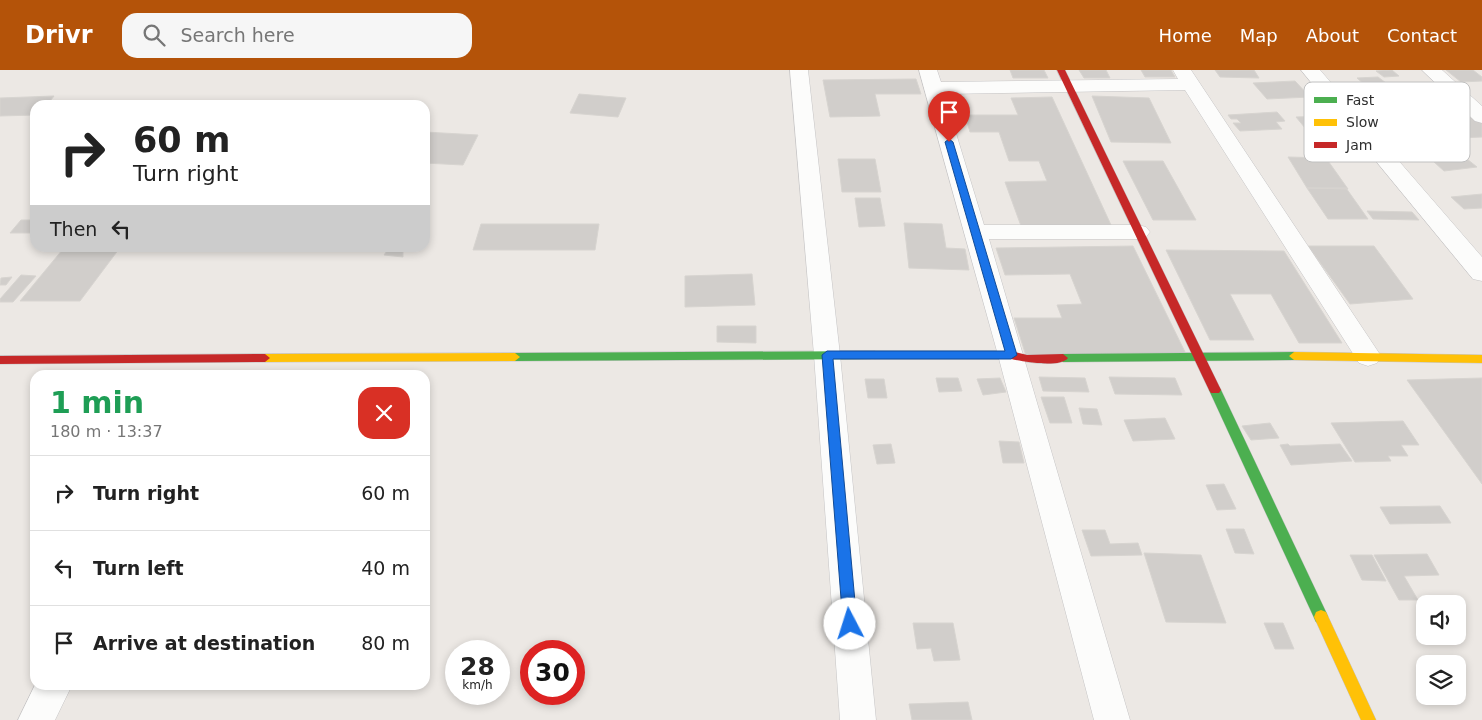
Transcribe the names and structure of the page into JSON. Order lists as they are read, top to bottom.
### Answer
{
  "legend": ["Fast", "Slow", "Jam"],
  "page": {
    "header": "Drivr",
    "search": "Search here",
    "nav": [
      "Home",
      "Map",
      "About",
      "Contact"
    ],
    "turn": ["60 m", "Turn right"],
    "then": "Then",
    "heading": ["1 min", "180 m · 13:37"],
    "list": [
      {
        "name": "Turn right",
        "value": "60 m"
      },
      {
        "name": "Turn left",
        "value": "40 m"
      },
      {
        "name": "Arrive at destination",
        "value": "80 m"
      }
    ],
    "speed": "28 km/h",
    "limit": "30"
  }
}
